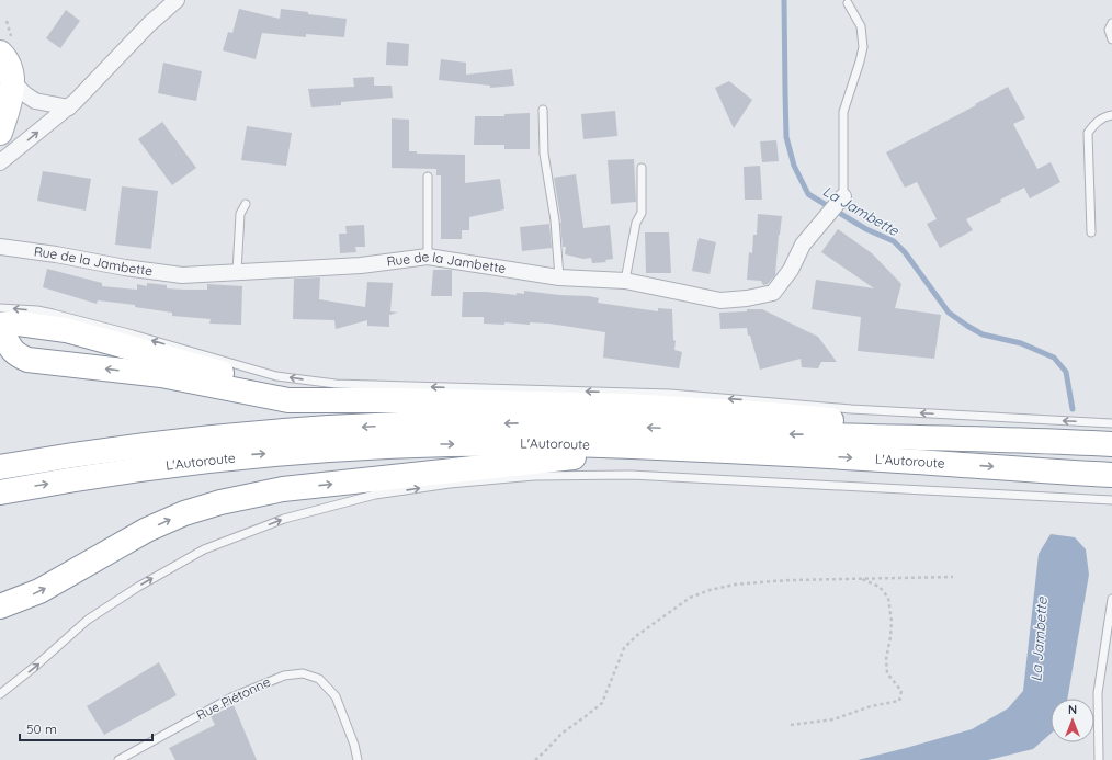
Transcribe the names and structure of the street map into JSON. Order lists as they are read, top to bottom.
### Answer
{
  "streets": {
    "main road": ["L'Autoroute"],
    "street": ["Rue de la Jambette"],
    "lane": ["Rue Piétonne"]
  },
  "water": ["La Jambette"],
  "scale_bar": "50 m",
  "north": "top"
}
